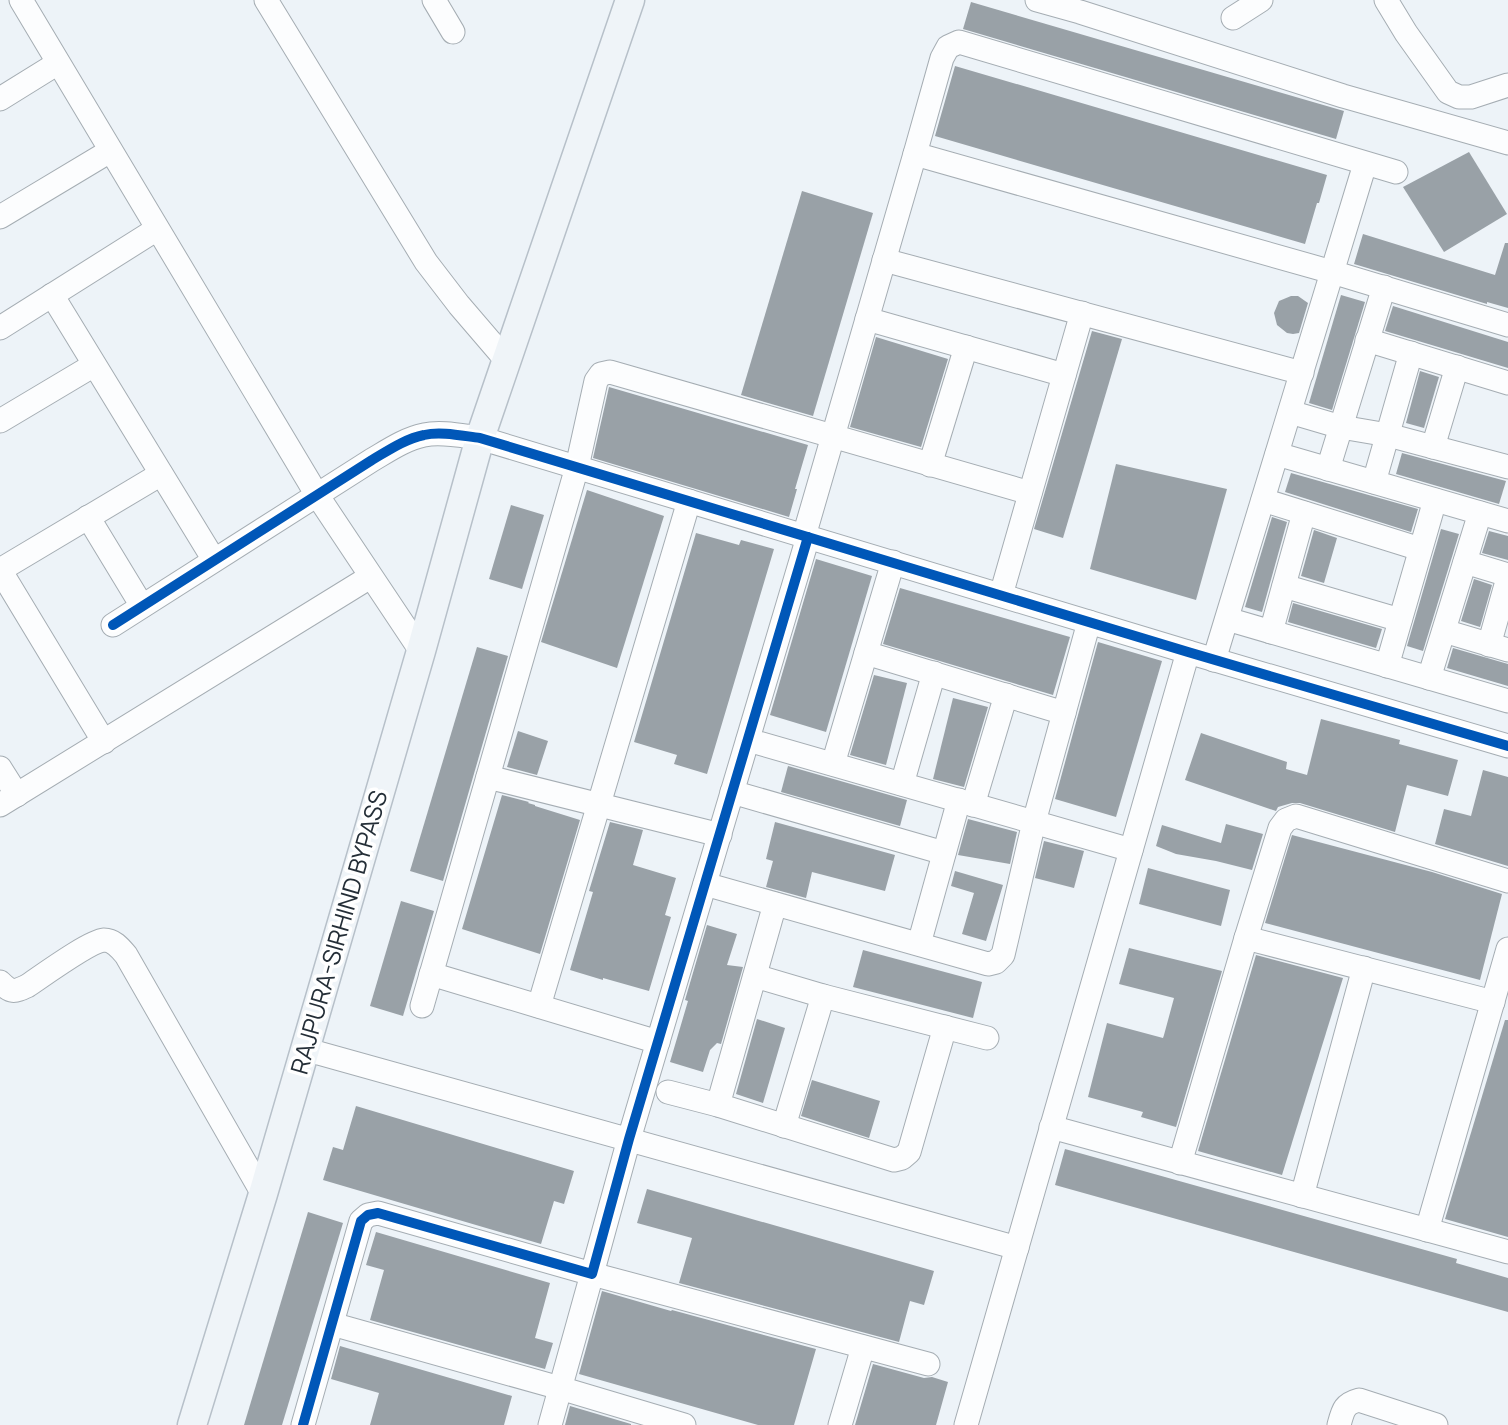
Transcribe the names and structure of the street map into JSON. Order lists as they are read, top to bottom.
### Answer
{
  "streets": {
    "main road": ["RAJPURA-SIRHIND BYPASS"]
  }
}
